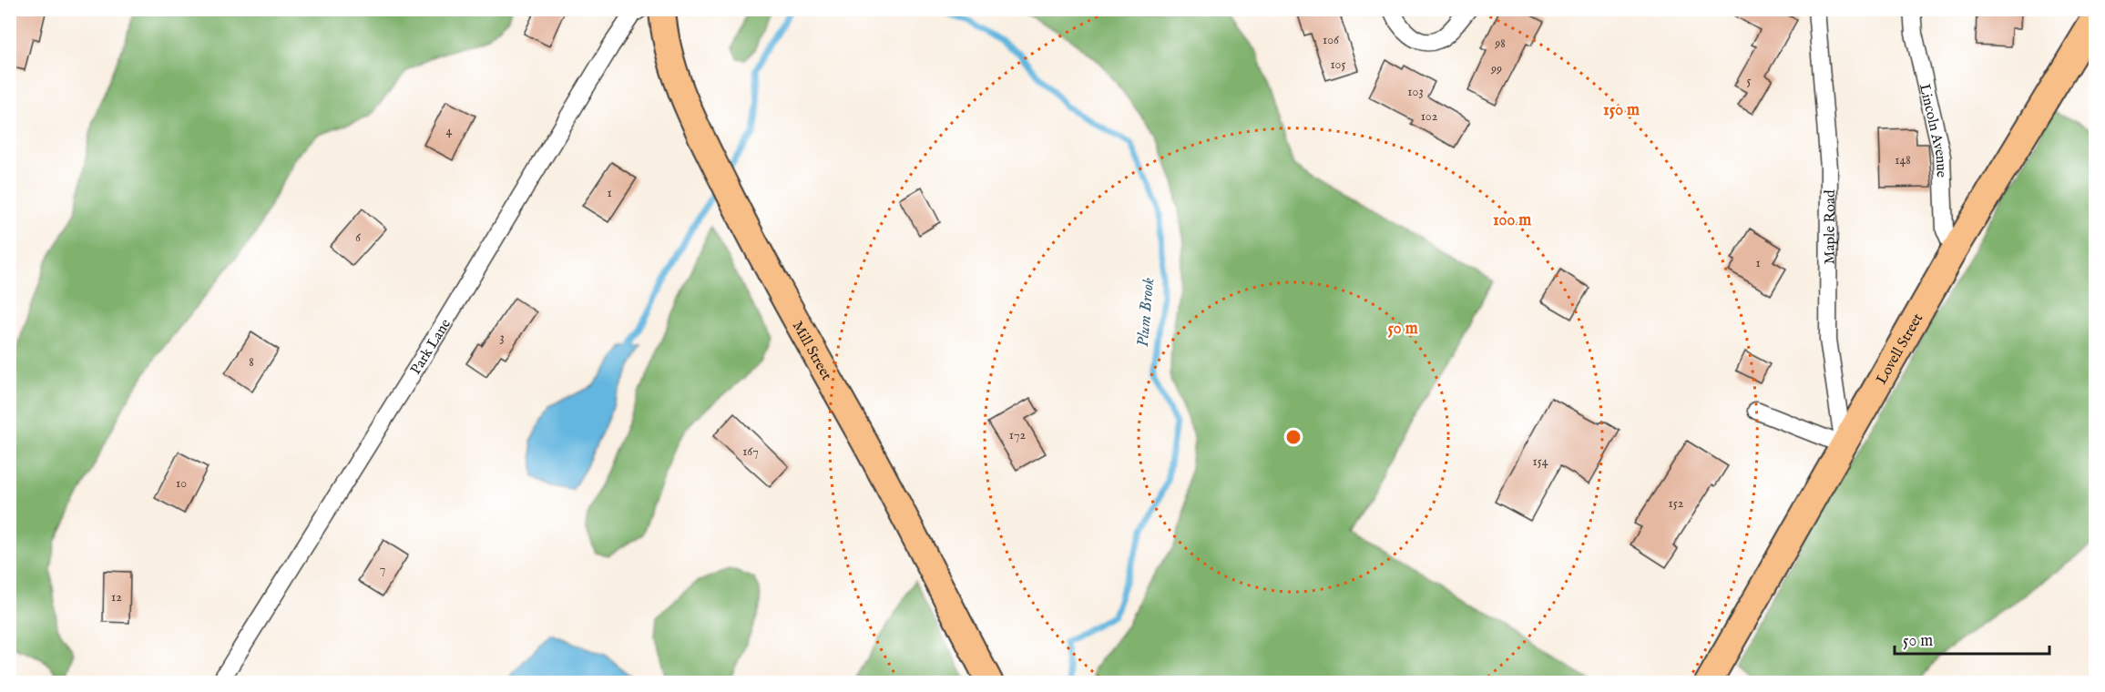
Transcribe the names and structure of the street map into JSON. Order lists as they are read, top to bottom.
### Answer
{
  "streets": {
    "main road": ["Lovell Street", "Mill Street"],
    "street": ["Lincoln Avenue", "Maple Road", "Park Lane"]
  },
  "crossings": [
    ["Lincoln Avenue", "Lovell Street"],
    ["Maple Road", "Lovell Street"]
  ],
  "water": ["Plum Brook"],
  "house_numbers": [
    "106",
    "98",
    "105",
    "99",
    "5",
    "103",
    "102",
    "4",
    "148",
    "1",
    "6",
    "1",
    "3",
    "8",
    "172",
    "167",
    "154",
    "10",
    "152",
    "7",
    "12"
  ],
  "scale_bar": "50 m",
  "rings": ["150 m", "100 m", "50 m"]
}
